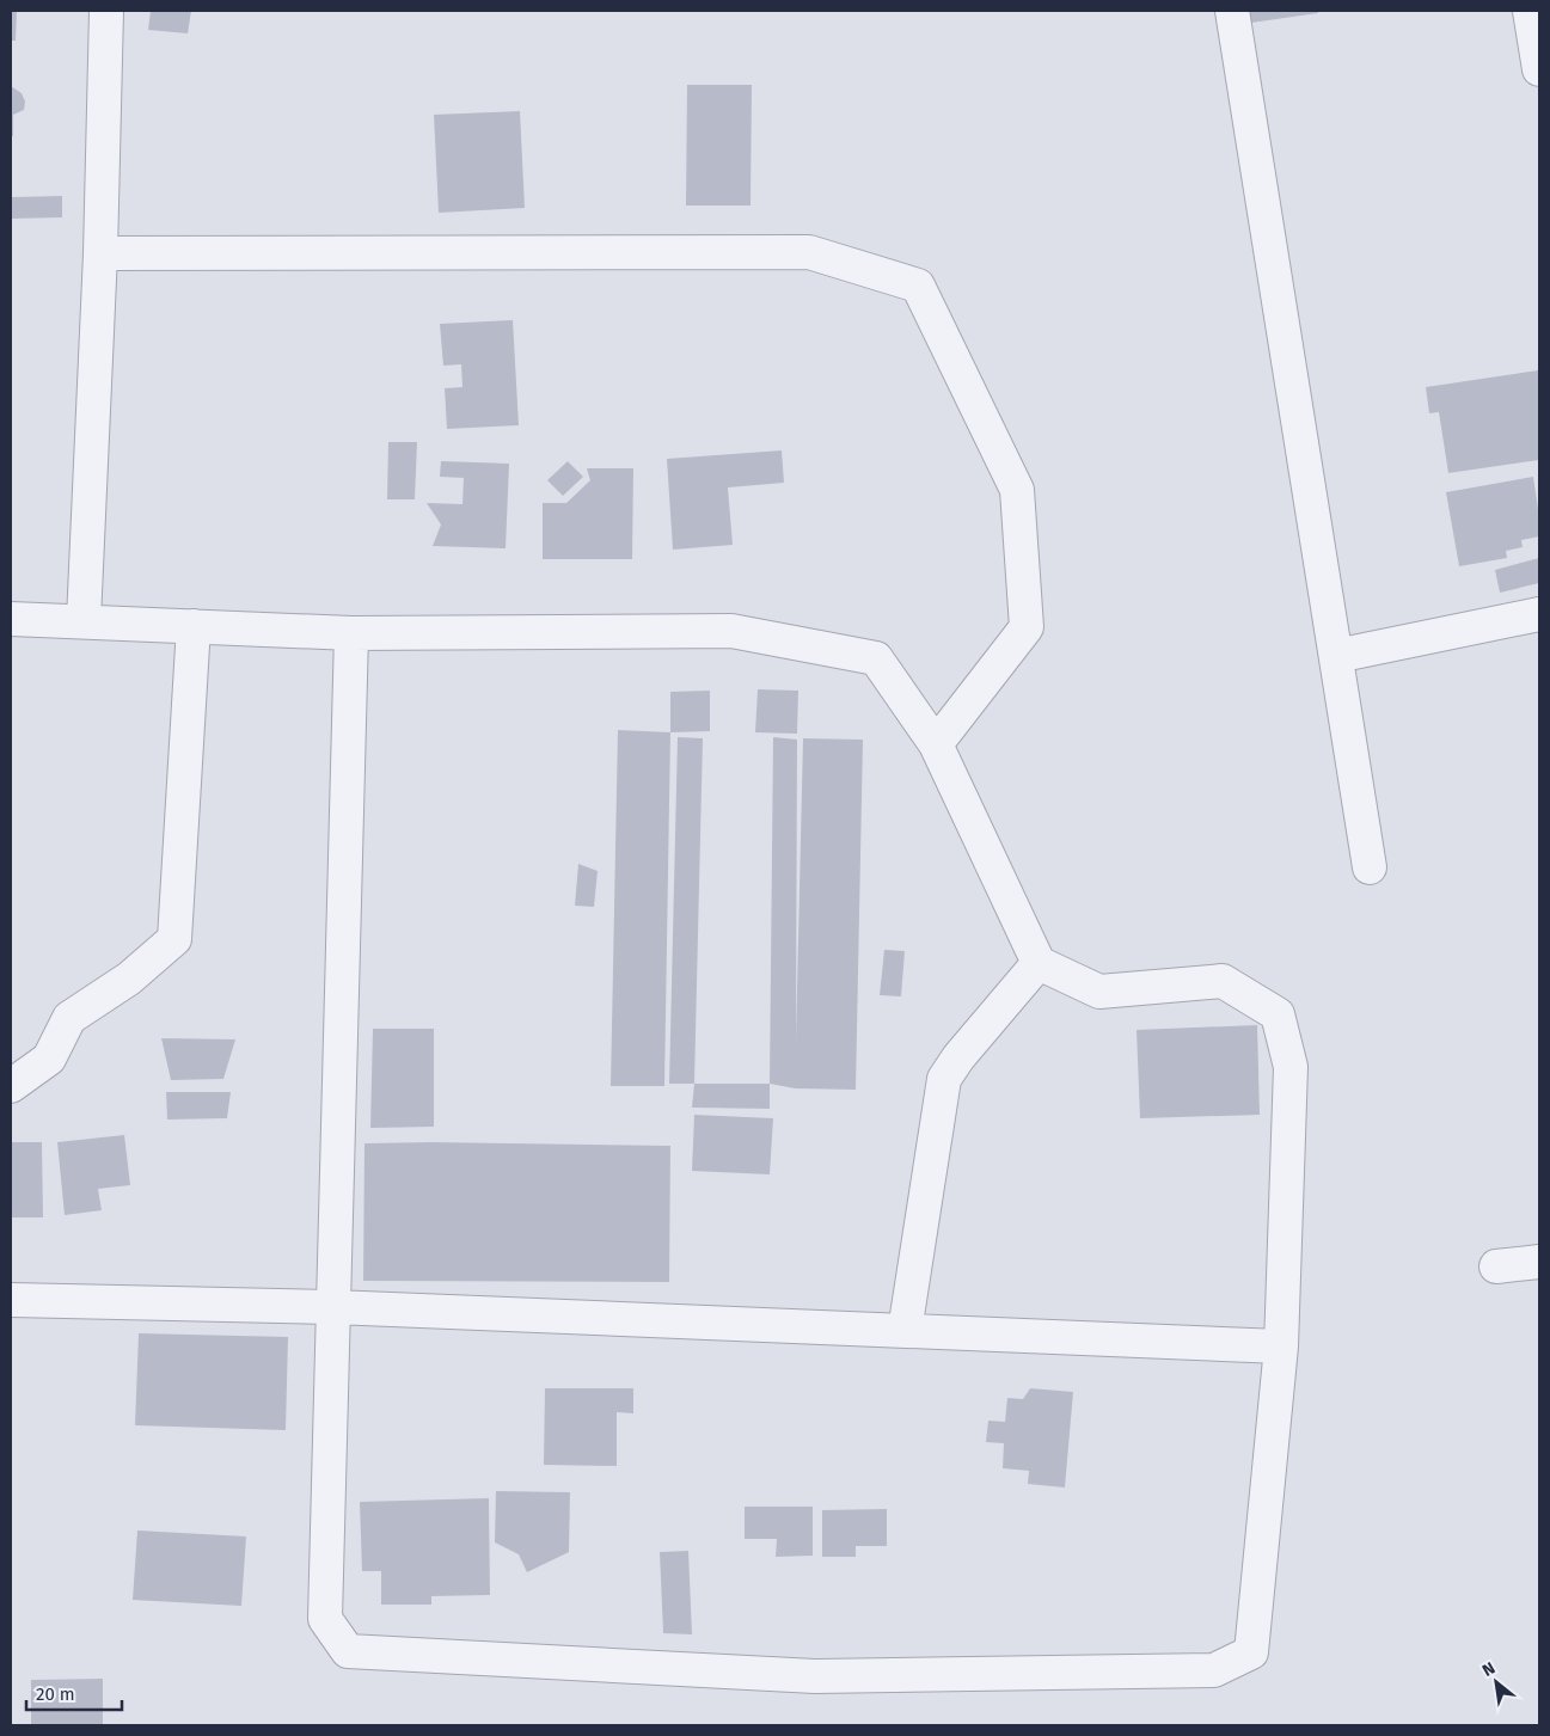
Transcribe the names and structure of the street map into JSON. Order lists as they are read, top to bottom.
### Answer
{
  "scale_bar": "20 m",
  "north": "top left"
}
